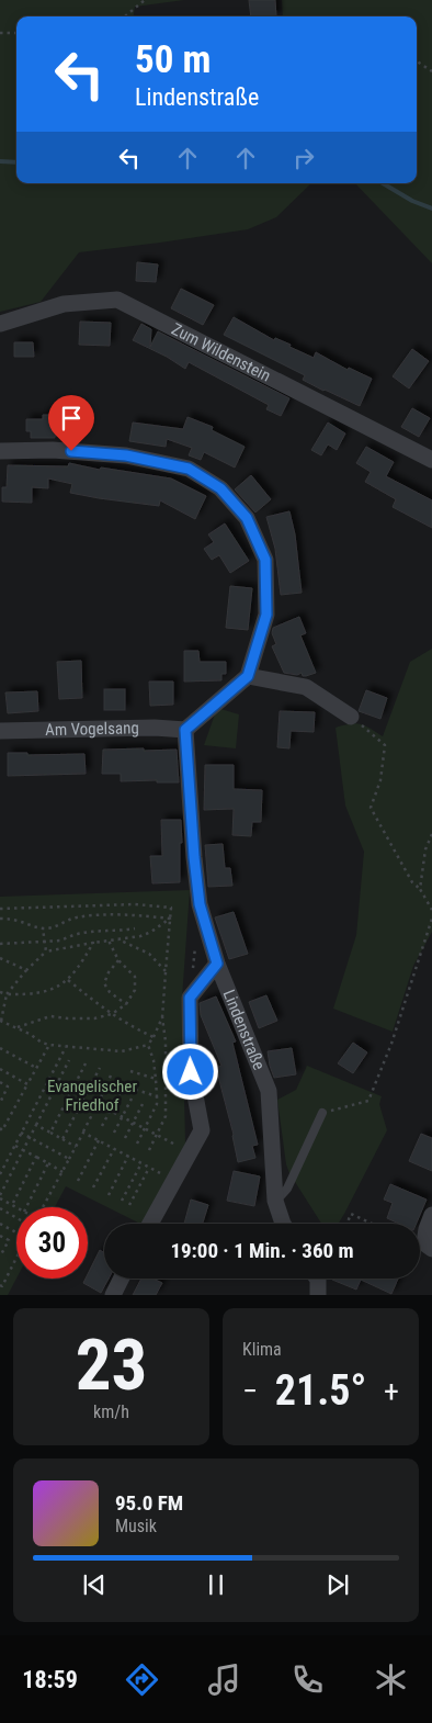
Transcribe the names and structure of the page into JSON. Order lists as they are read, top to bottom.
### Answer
{
  "streets": {
    "street": ["Zum Wildenstein", "Am Vogelsang", "Lindenstraße"]
  },
  "crossings": [
    ["Am Vogelsang", "Lindenstraße"]
  ],
  "parks": ["Evangelischer Friedhof"],
  "page": {
    "turn": ["50 m", "Lindenstraße"],
    "limit": "30",
    "trip": "19:00 · 1 Min. · 360 m",
    "tile": [
      ["23", "km/h"],
      "Klima"
    ],
    "heat": ["−", "21.5°", "+"],
    "song": ["95.0 FM", "Musik"],
    "tabs": "18:59"
  }
}
